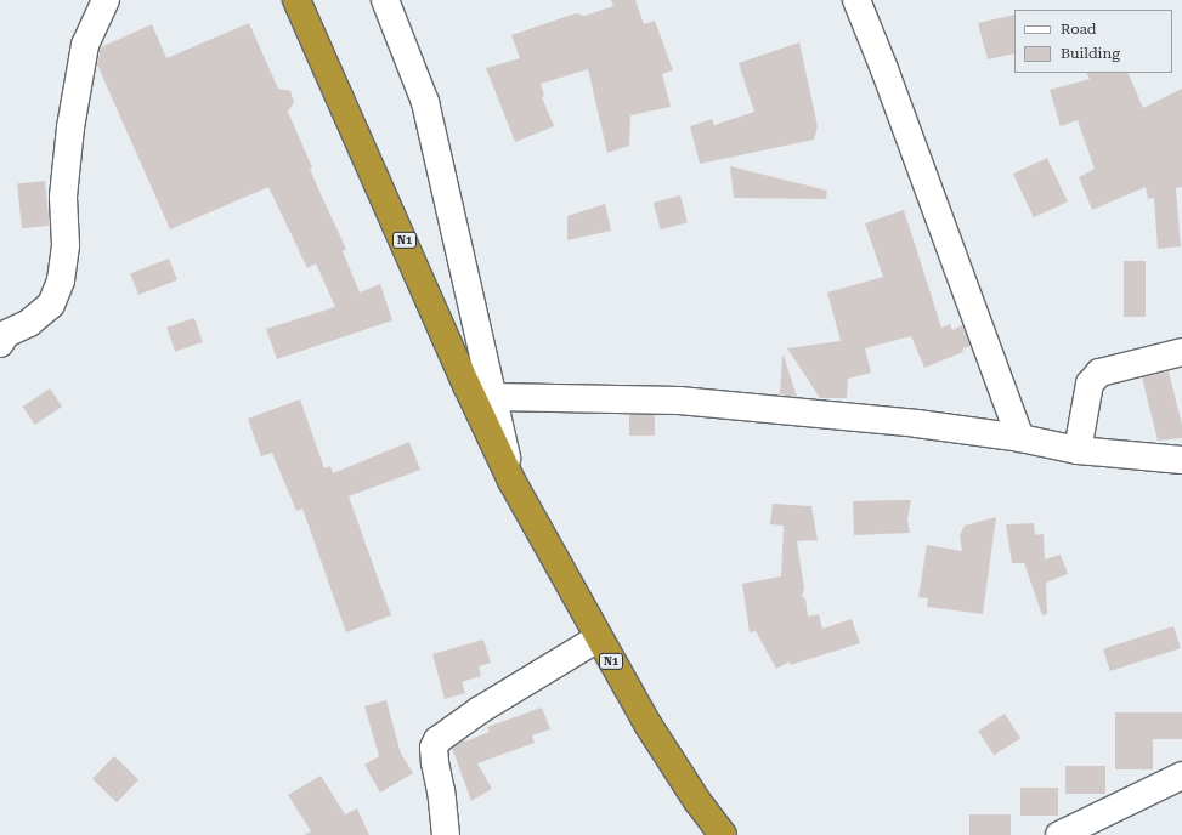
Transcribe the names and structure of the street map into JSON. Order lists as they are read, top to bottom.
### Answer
{
  "streets": {
    "highway": ["N1"]
  },
  "legend": ["Road", "Building"]
}
